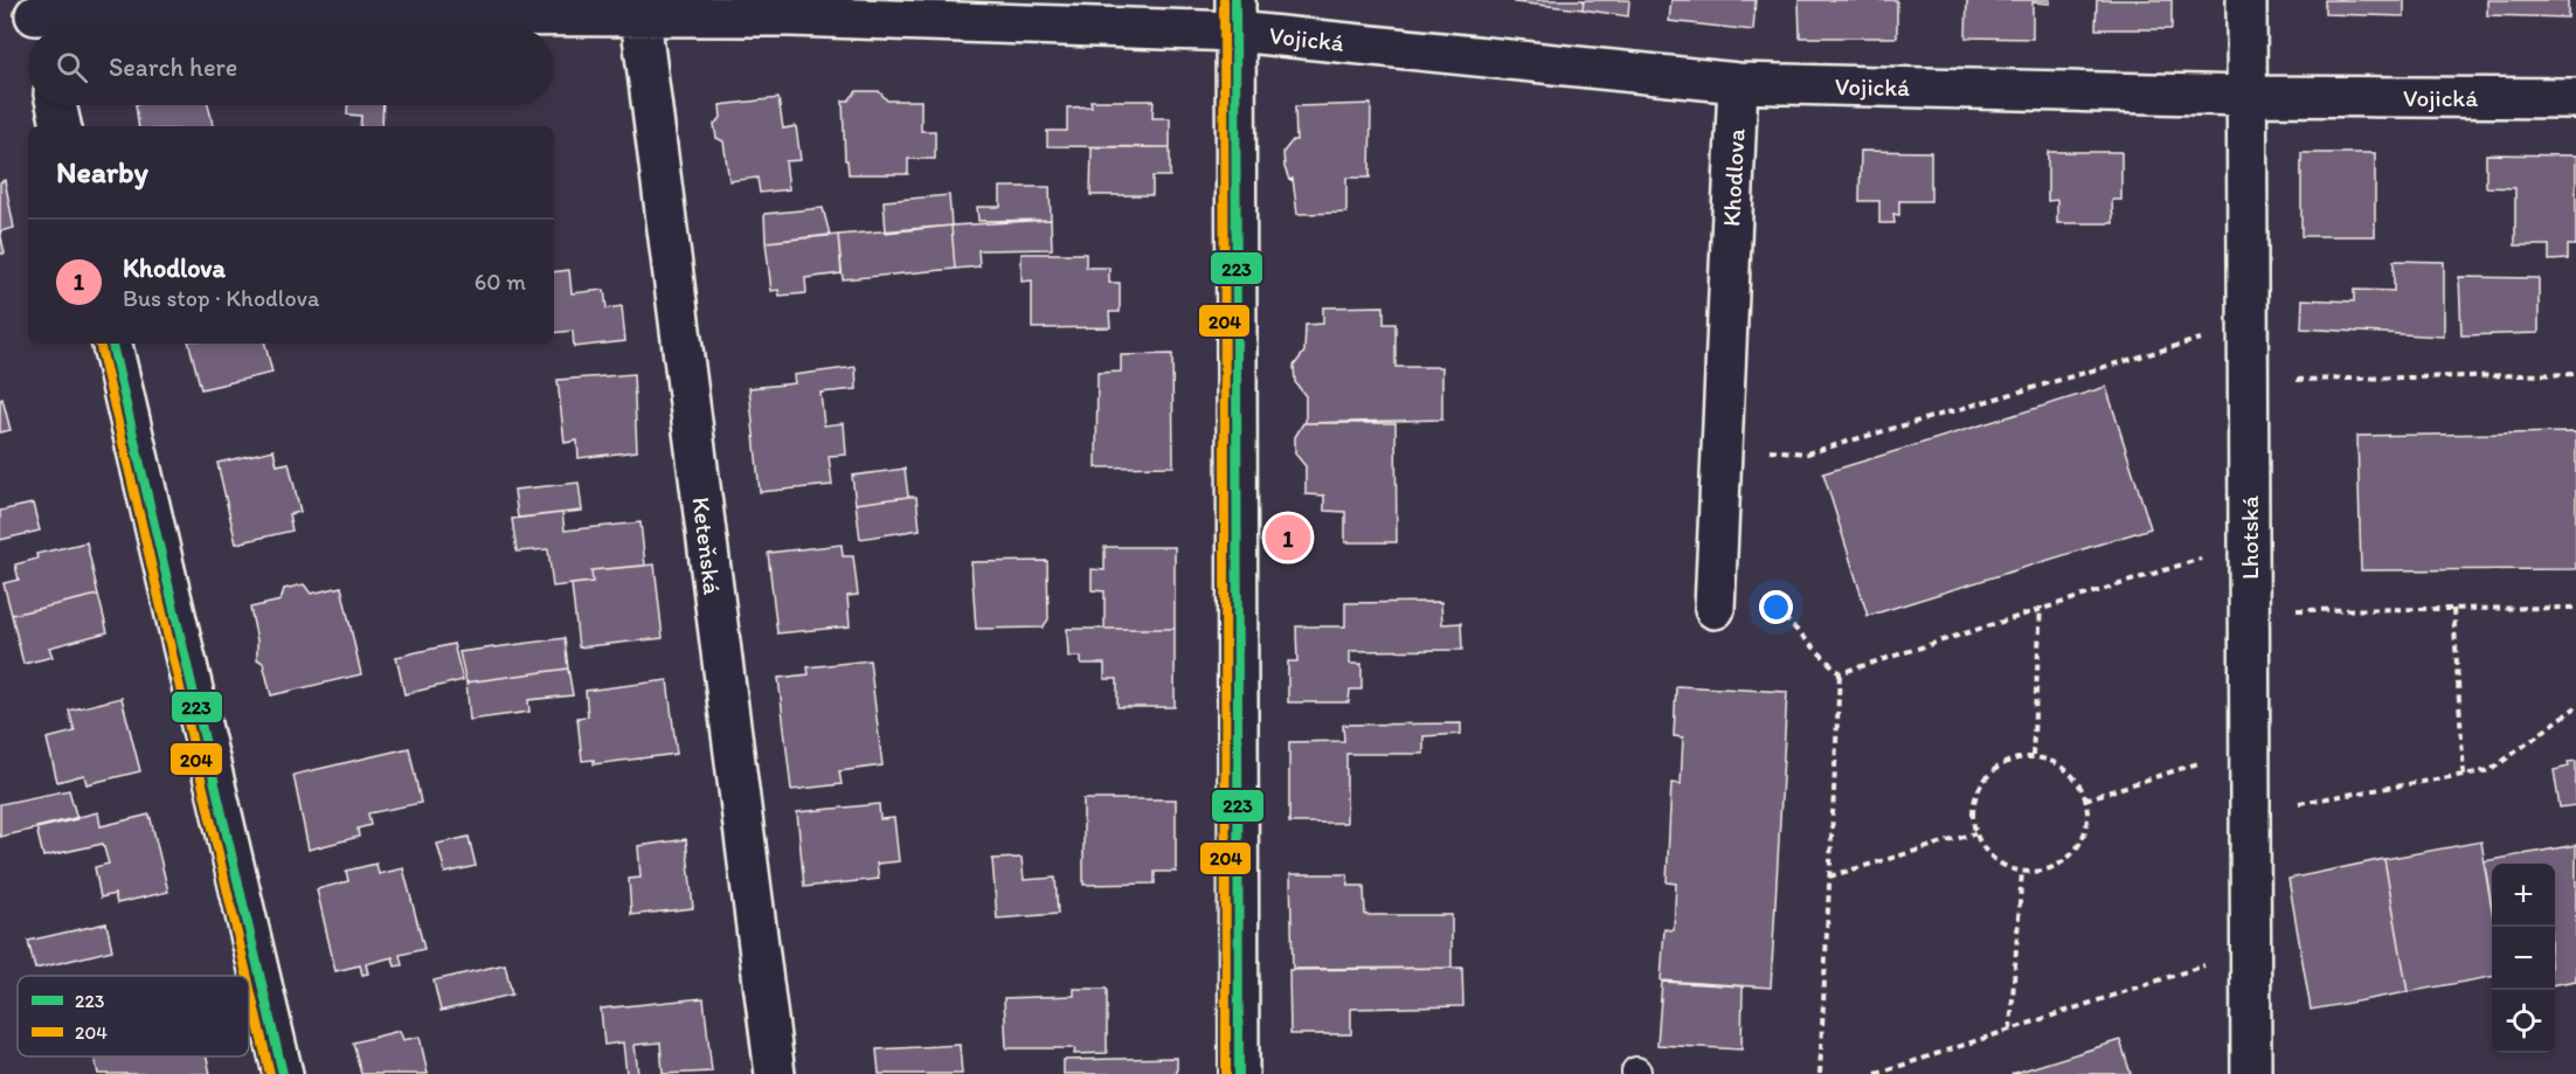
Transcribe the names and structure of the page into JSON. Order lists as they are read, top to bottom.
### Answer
{
  "streets": {
    "street": [
      "Vojická",
      "Khodlova",
      "Lhotská",
      "Keteňská"
    ]
  },
  "crossings": [
    ["Vojická", "Khodlova"],
    ["Vojická", "Lhotská"],
    ["Vojická", "Keteňská"]
  ],
  "lines": ["transit line 223", "transit line 204"],
  "legend": ["223", "204"],
  "page": {
    "search": "Search here",
    "heading": "Nearby",
    "list": [
      {
        "mark": "1",
        "name": "Khodlova",
        "note": "Bus stop · Khodlova",
        "value": "60 m"
      }
    ],
    "pins": "1",
    "map_buttons": ["+", "−"]
  }
}
